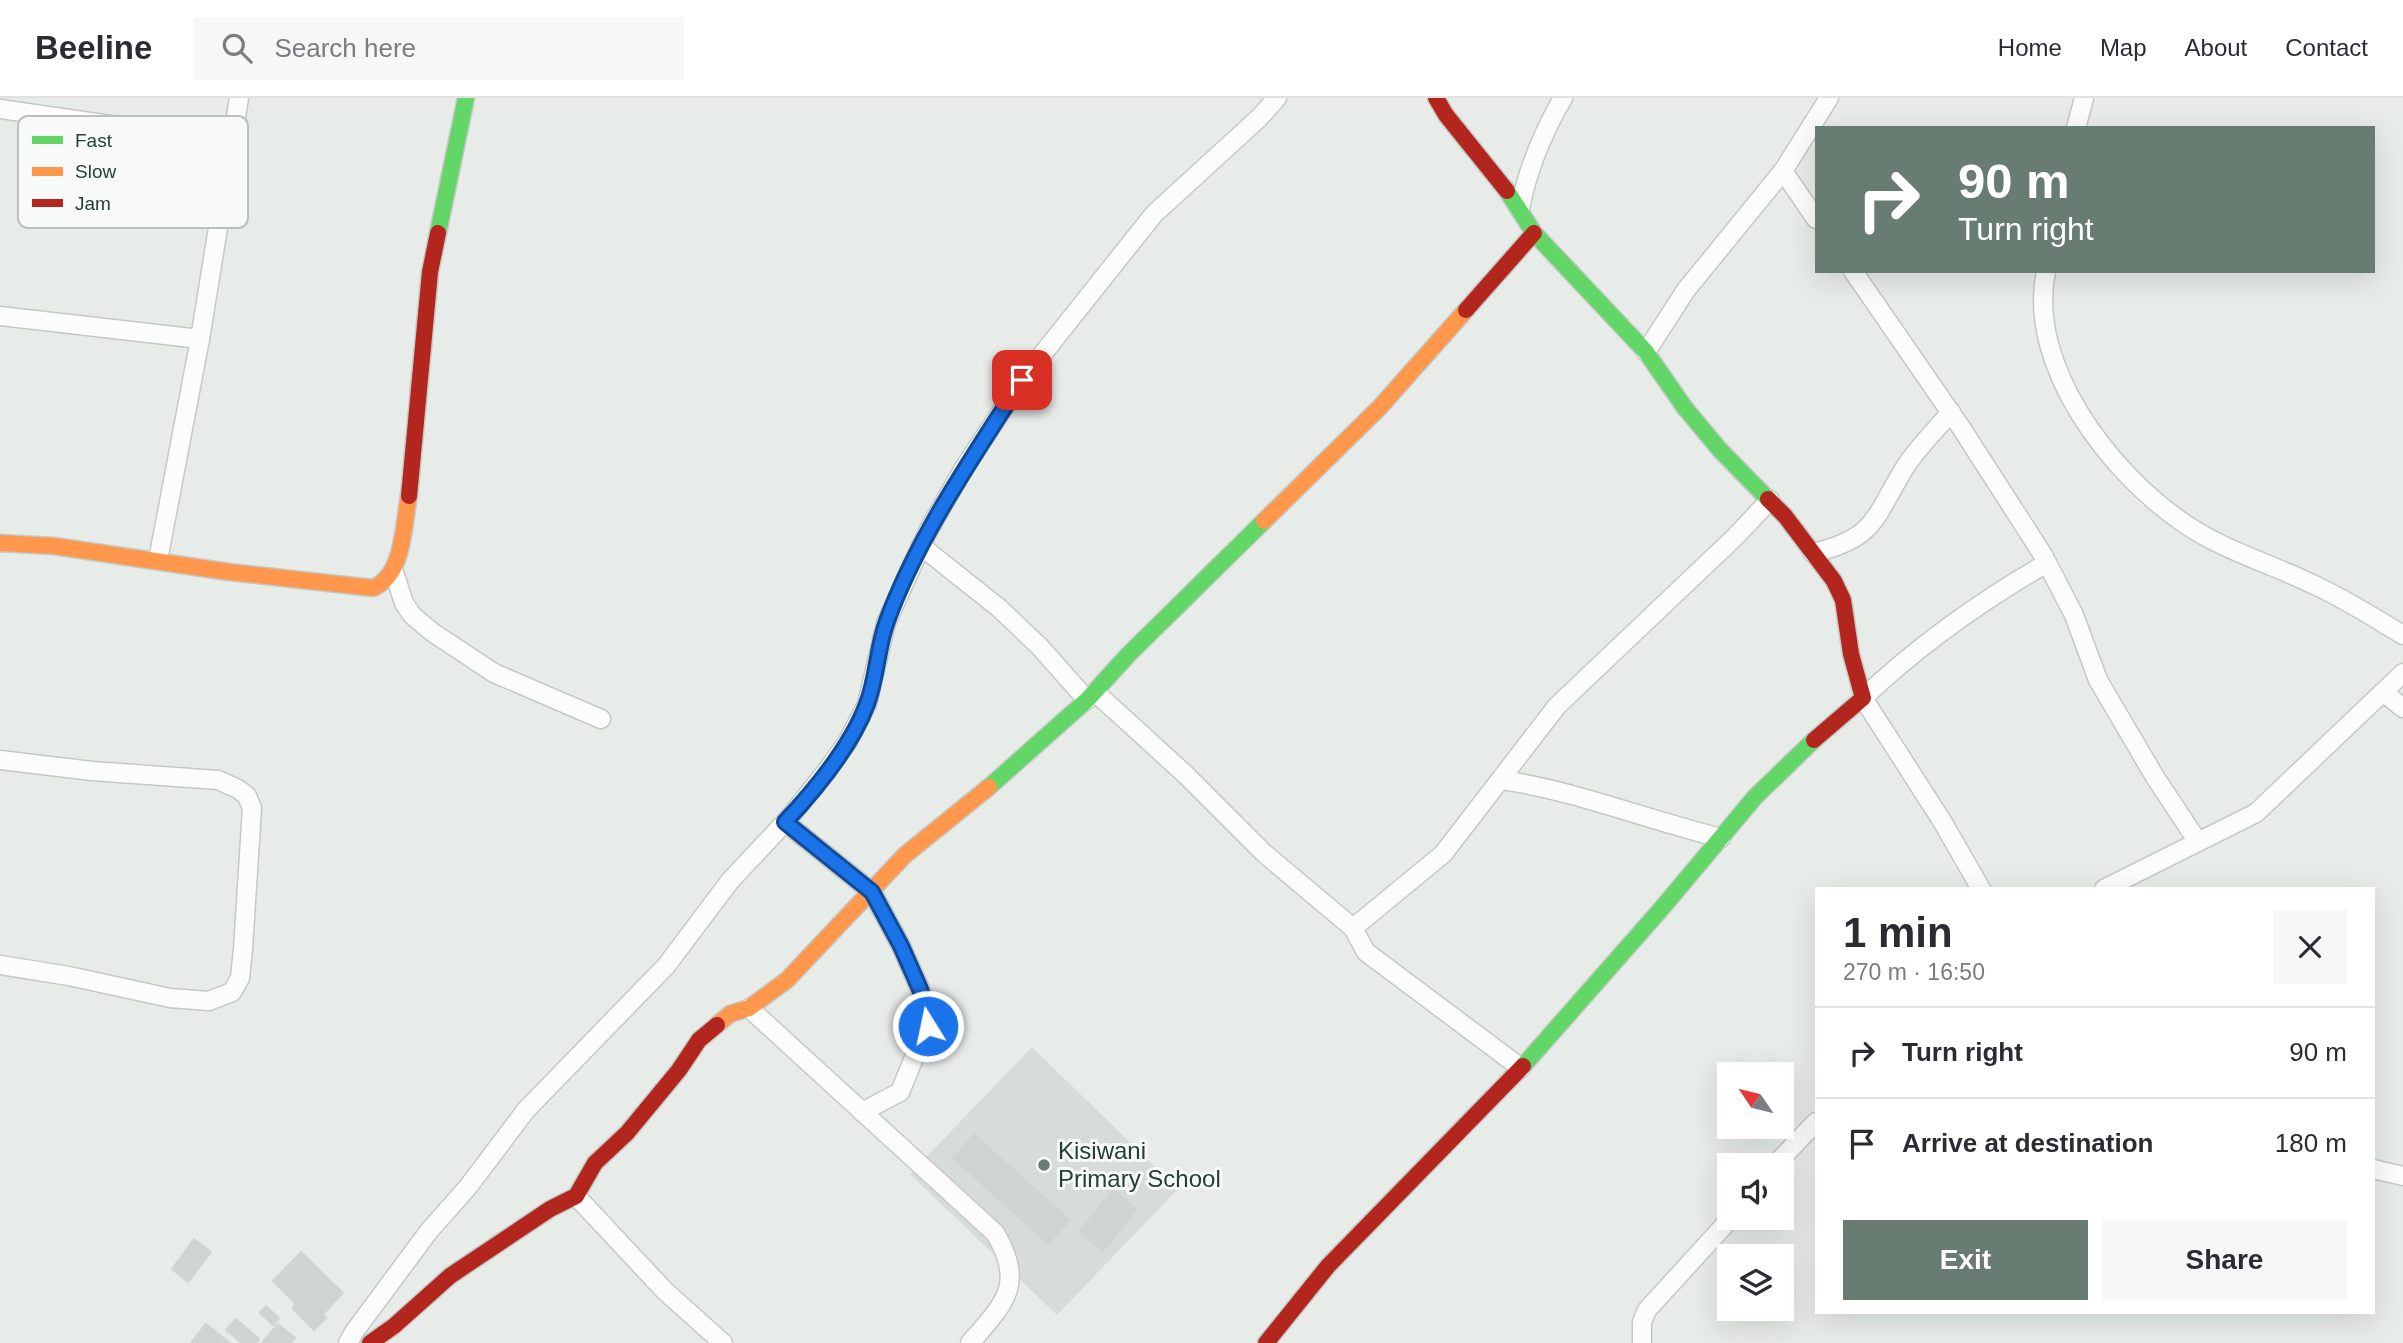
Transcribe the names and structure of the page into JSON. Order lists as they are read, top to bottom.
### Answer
{
  "places": ["Kisiwani Primary School"],
  "legend": ["Fast", "Slow", "Jam"],
  "north": "top left",
  "page": {
    "header": "Beeline",
    "search": "Search here",
    "nav": [
      "Home",
      "Map",
      "About",
      "Contact"
    ],
    "turn": ["90 m", "Turn right"],
    "heading": ["1 min", "270 m · 16:50"],
    "list": [
      {
        "name": "Turn right",
        "value": "90 m"
      },
      {
        "name": "Arrive at destination",
        "value": "180 m"
      }
    ],
    "buttons": ["Exit", "Share"]
  }
}
